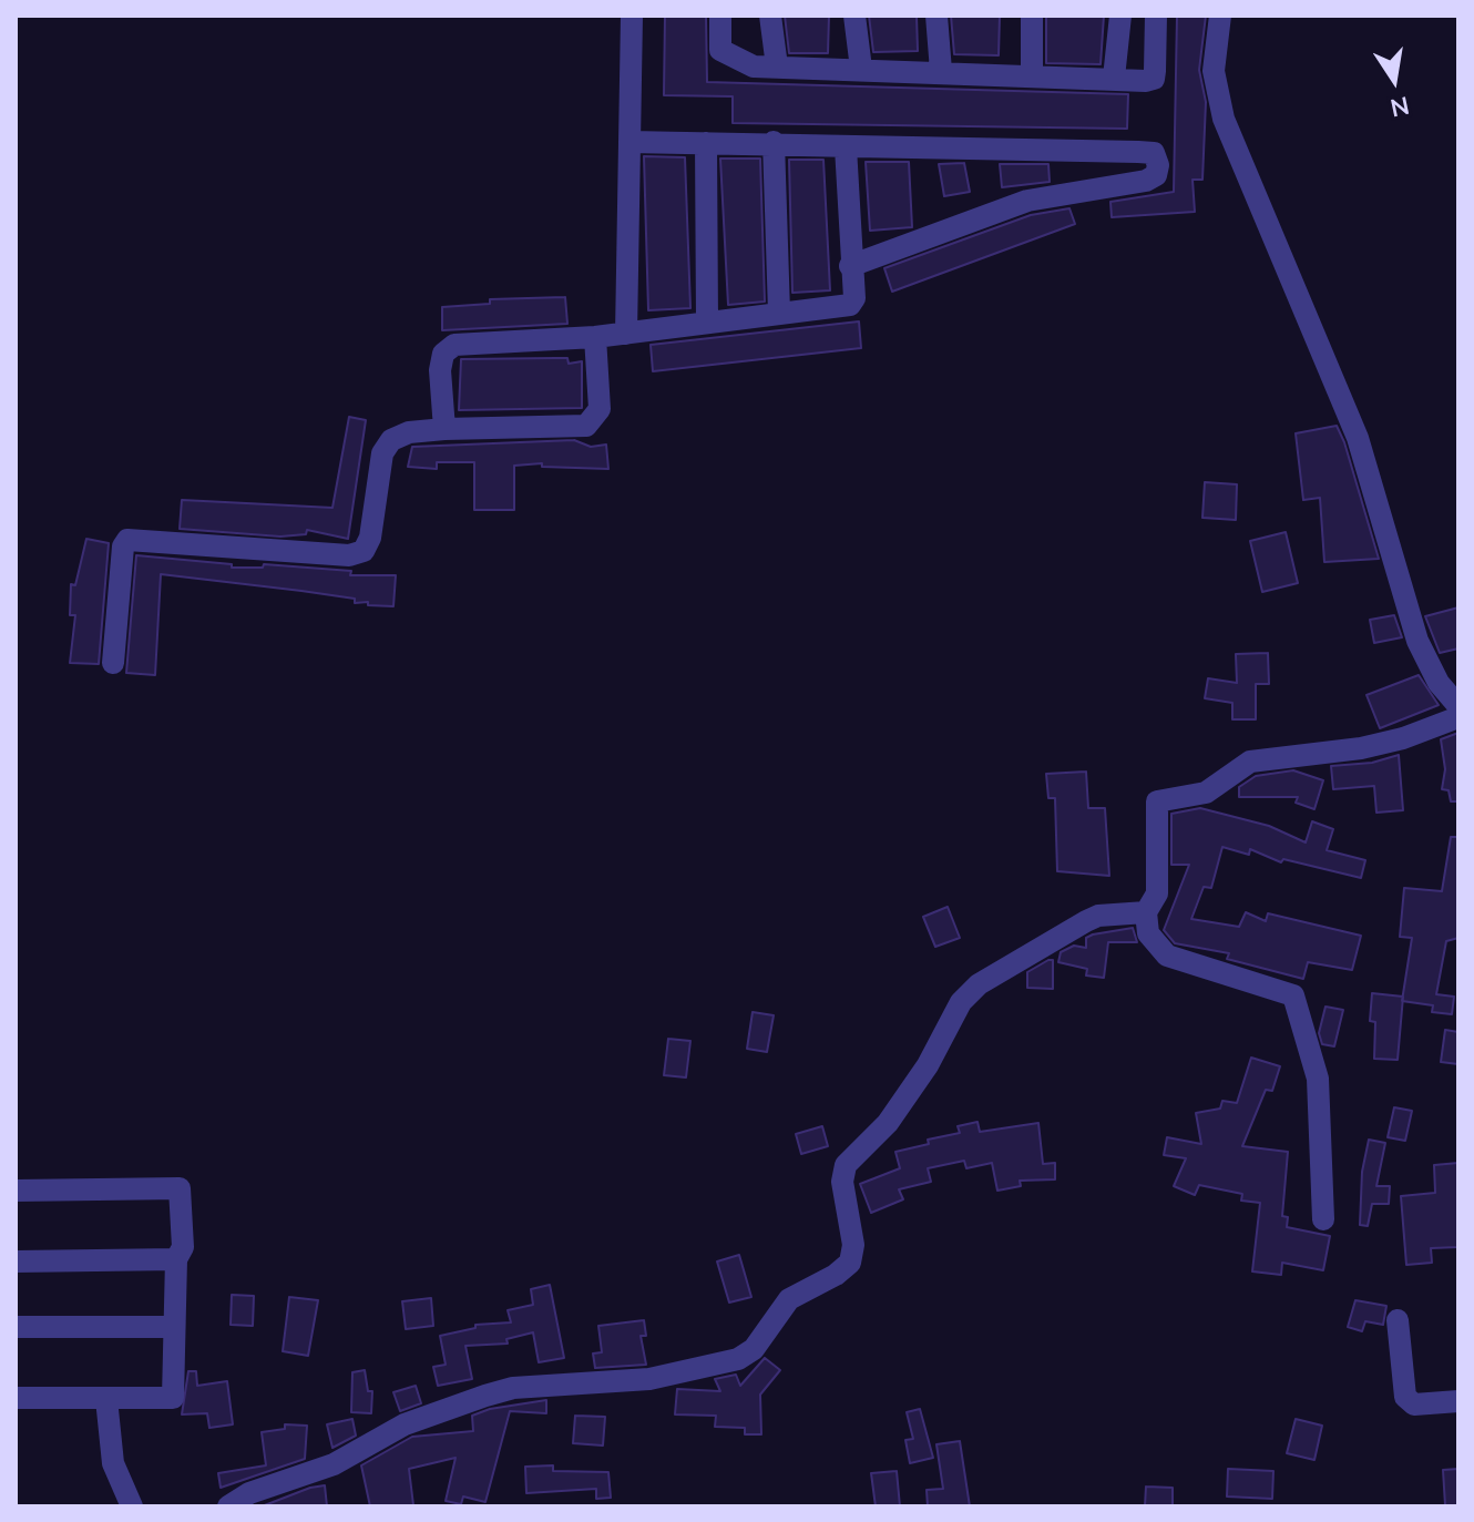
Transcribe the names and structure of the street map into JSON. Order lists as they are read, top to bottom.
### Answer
{
  "north": "bottom"
}
